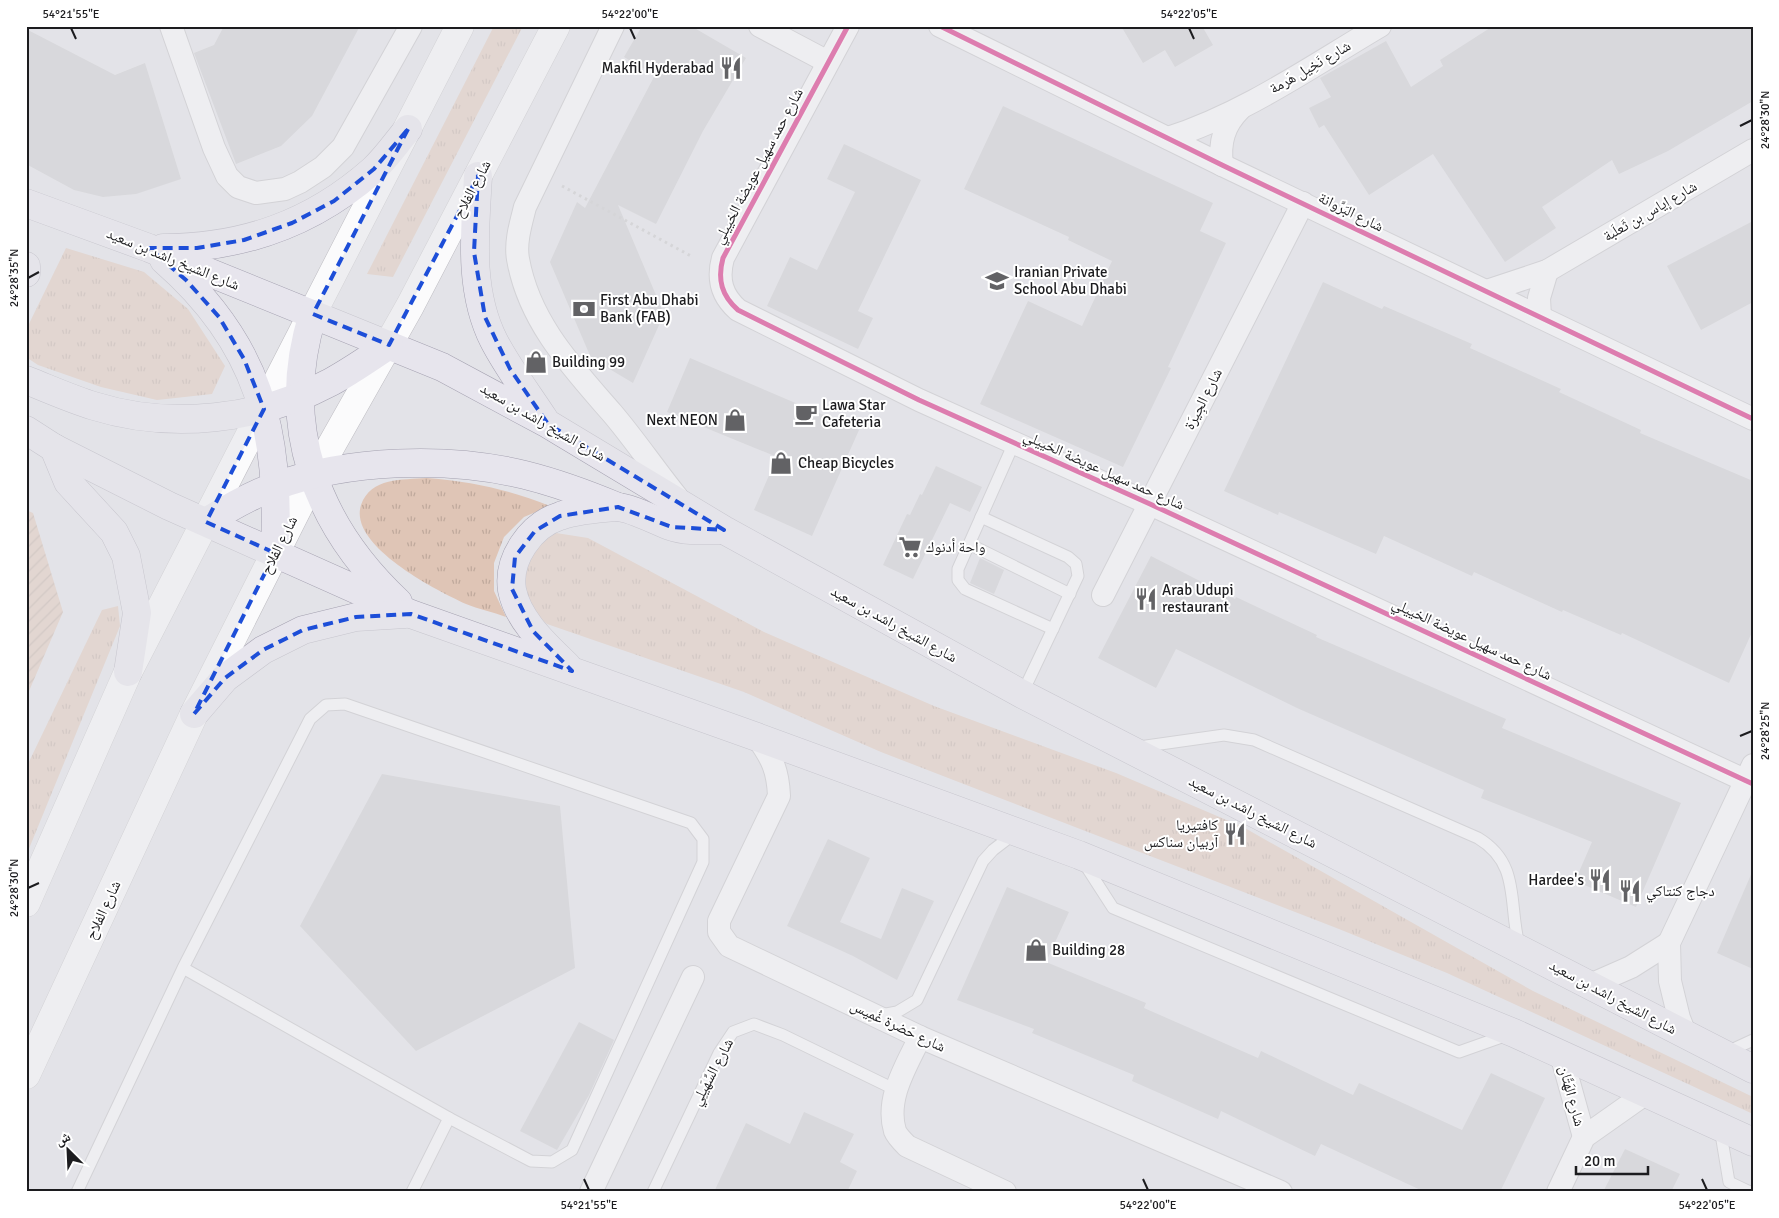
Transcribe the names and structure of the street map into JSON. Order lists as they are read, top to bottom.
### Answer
{
  "streets": {
    "main road": ["شارع الفلاح", "شارع الشيخ راشد بن سعيد"],
    "street": [
      "شارع نَخِيل هَرمة",
      "شارع حمد سهيل عويضة الخييلي",
      "شارع إياس بن ثَعلَبة",
      "شارع البَرَّوانة",
      "شارع الجِيرَة",
      "شارع حَضرة غُمِيس",
      "شارع الهَتَّان"
    ],
    "lane": ["شارع السِّهَيلِي"]
  },
  "crossings": [
    ["شارع نَخِيل هَرمة", "شارع البَرَّوانة"],
    ["شارع حمد سهيل عويضة الخييلي", "شارع الجِيرَة"],
    ["شارع الفلاح", "شارع الشيخ راشد بن سعيد"],
    ["شارع إياس بن ثَعلَبة", "شارع البَرَّوانة"],
    ["شارع البَرَّوانة", "شارع الجِيرَة"]
  ],
  "places": {
    "restaurant": [
      "Makfil Hyderabad",
      "Arab Udupi restaurant",
      "كافتيريا آربيان سناكس",
      "Hardee's",
      "دجاج كنتاكي"
    ],
    "school or university": ["Iranian Private School Abu Dhabi"],
    "bank": ["First Abu Dhabi Bank (FAB)"],
    "shop": [
      "Building 99",
      "Next NEON",
      "Cheap Bicycles",
      "Building 28"
    ],
    "cafe": ["Lawa Star Cafeteria"],
    "supermarket": ["واحة أدنوك"]
  },
  "scale_bar": "20 m",
  "north": "top left",
  "coordinates": [
    "54°21'55\"E",
    "54°22'00\"E",
    "54°22'05\"E",
    "24°28'30\"N",
    "24°28'35\"N",
    "24°28'25\"N"
  ]
}
